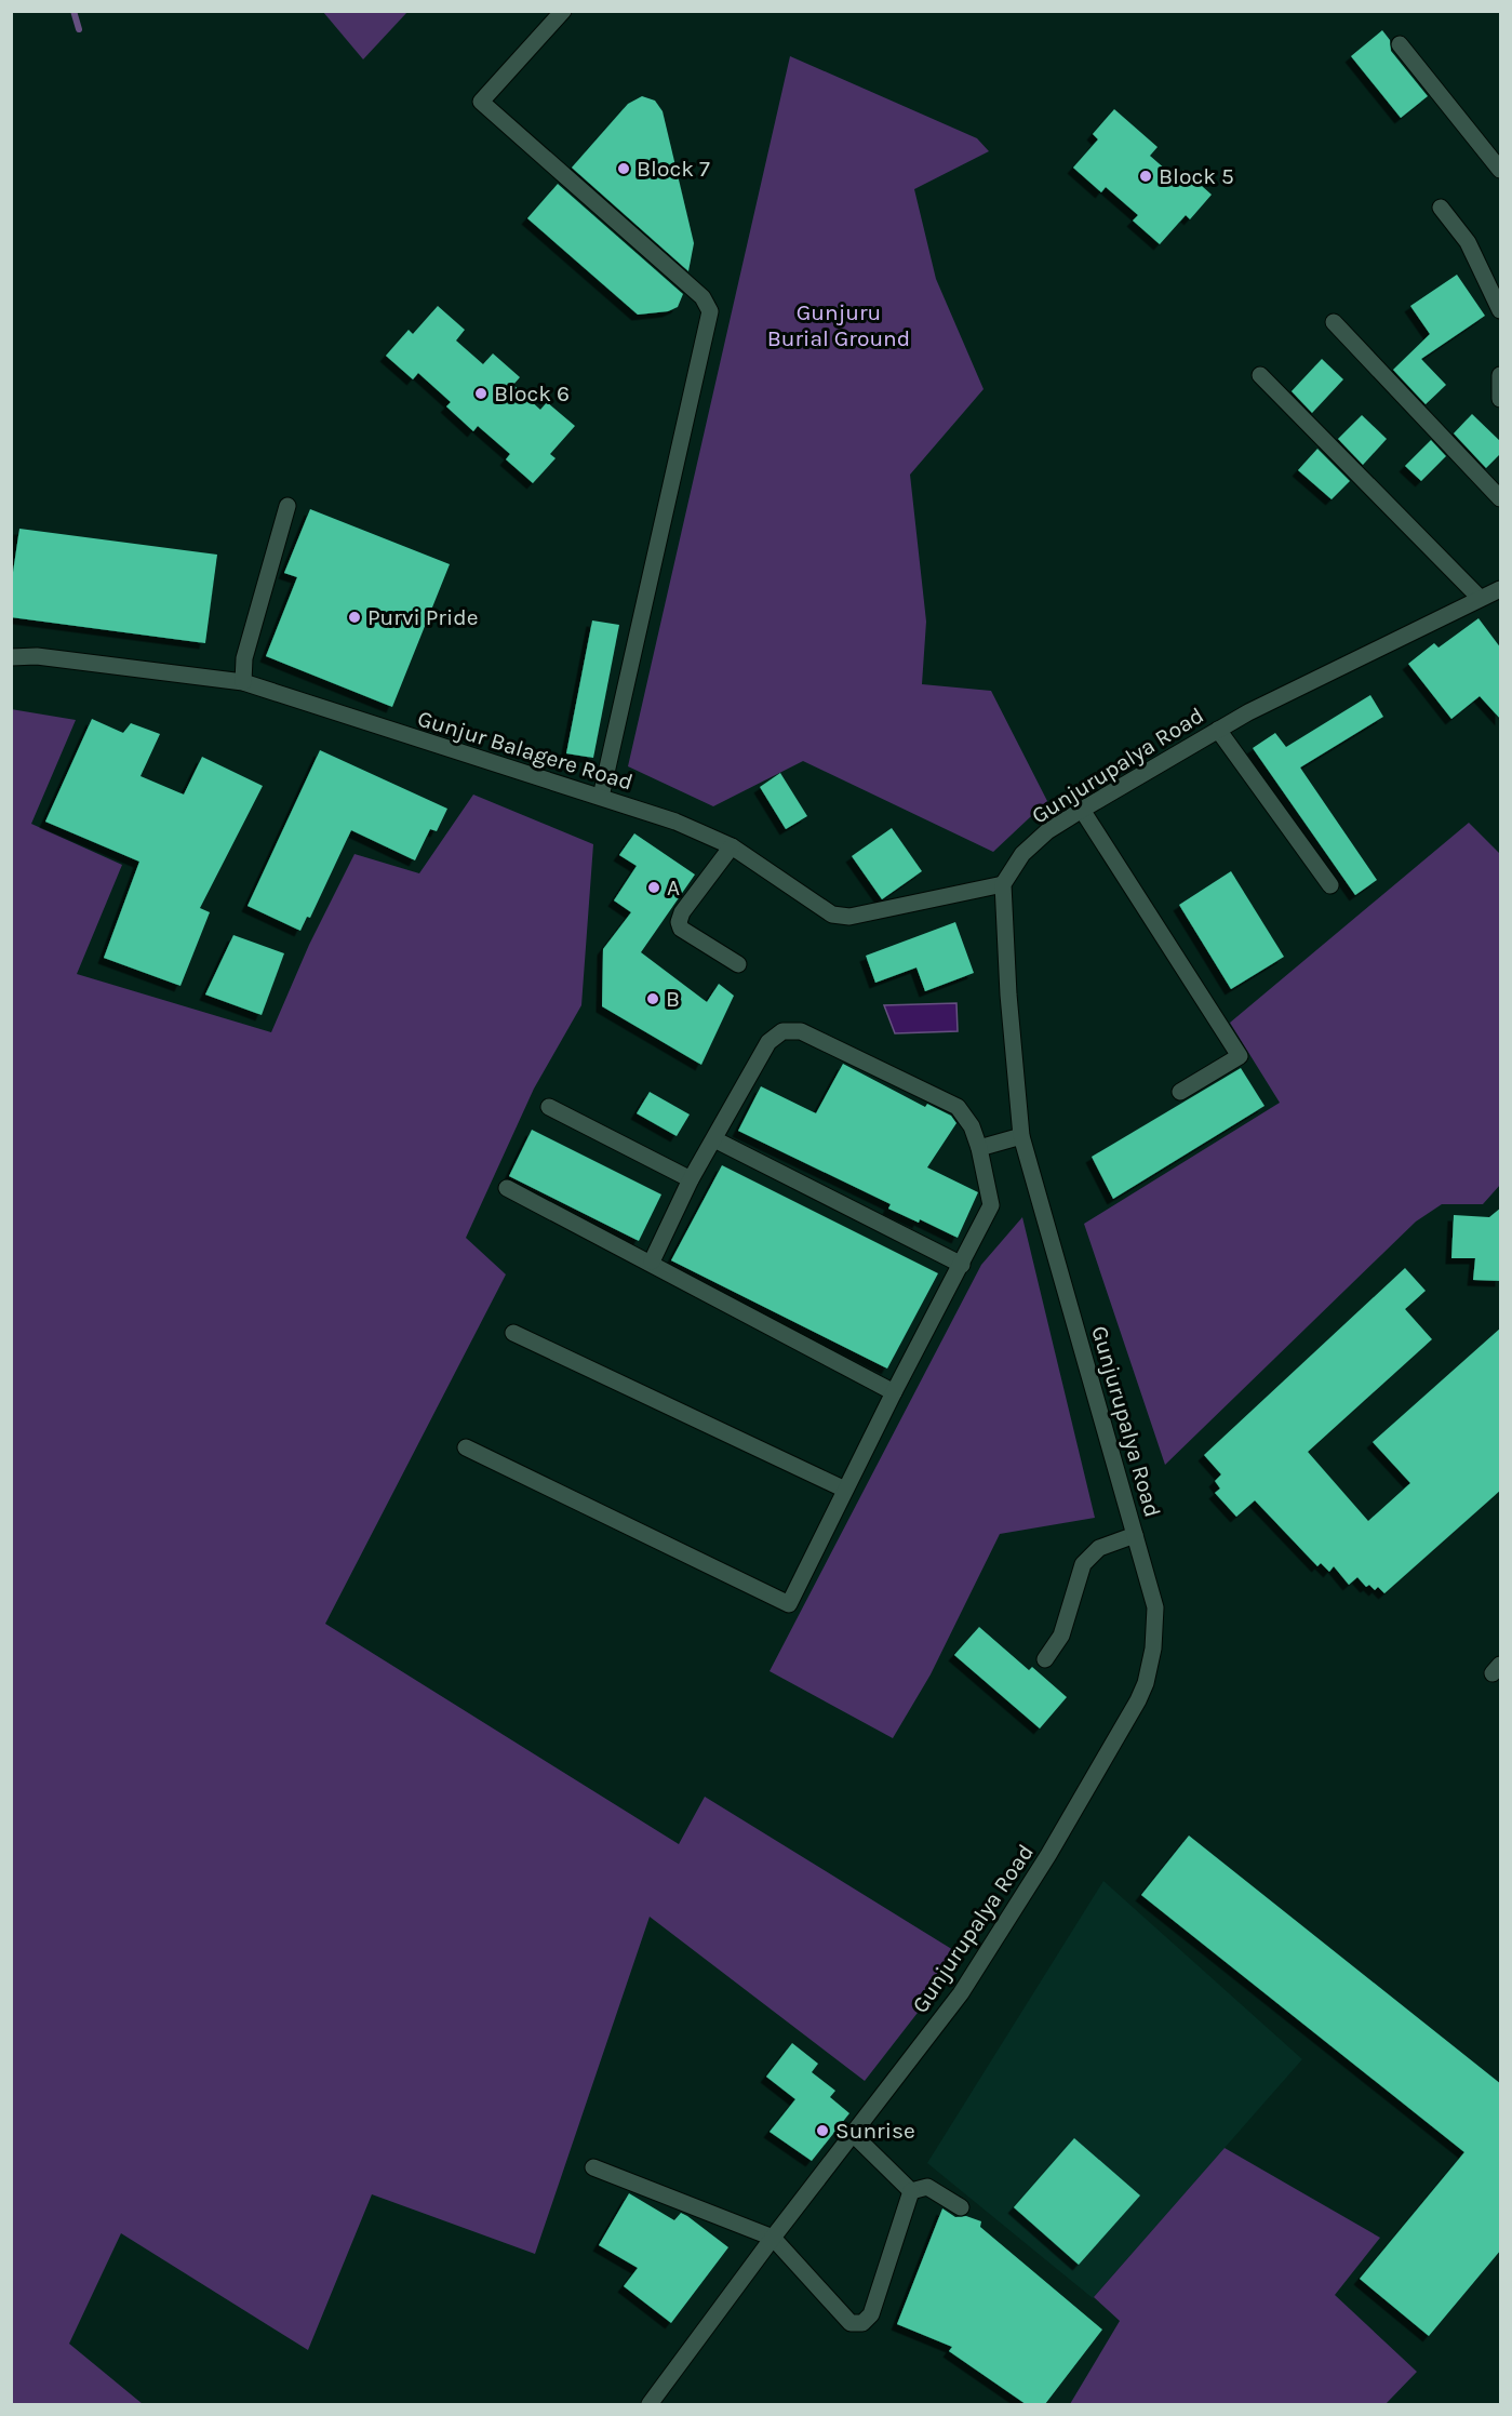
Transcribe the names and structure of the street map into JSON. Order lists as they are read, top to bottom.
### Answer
{
  "streets": {
    "street": ["Gunjur Balagere Road", "Gunjurupalya Road"]
  },
  "crossings": [
    ["Gunjur Balagere Road", "Gunjurupalya Road"]
  ],
  "parks": ["Gunjuru Burial Ground"],
  "places": [
    "Block 7",
    "Block 5",
    "Block 6",
    "Purvi Pride",
    "A",
    "B",
    "Sunrise"
  ]
}
